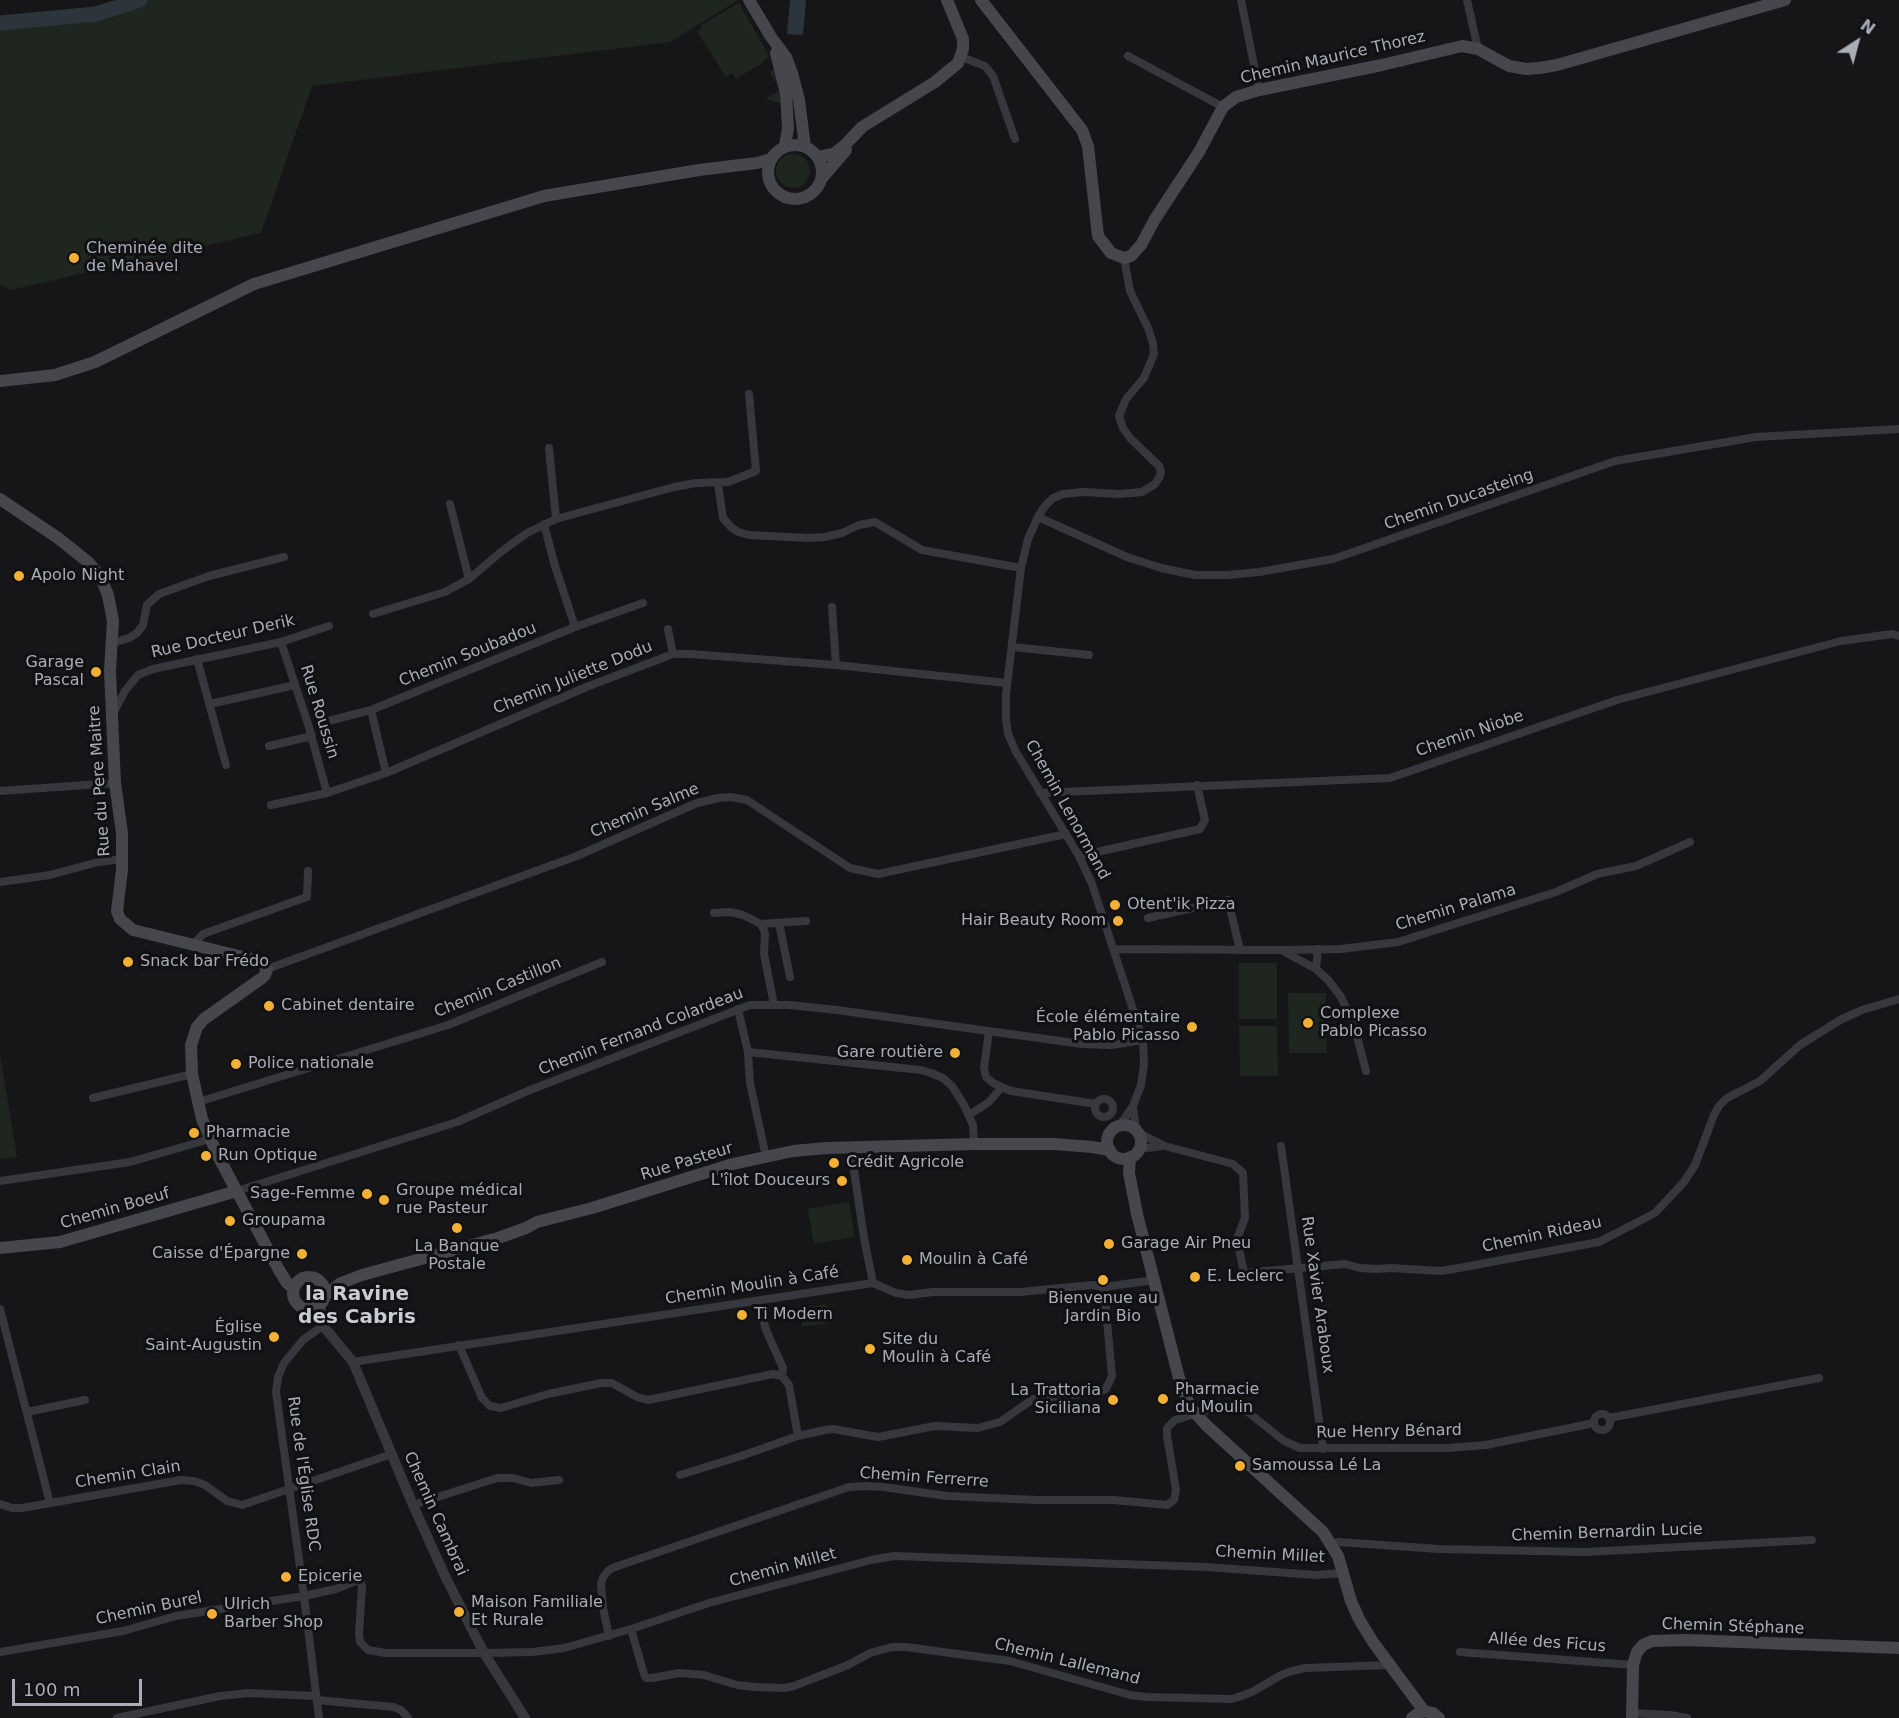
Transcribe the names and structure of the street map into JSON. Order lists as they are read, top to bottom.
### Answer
{
  "streets": {
    "main road": [
      "Chemin Maurice Thorez",
      "Rue du Pere Maitre",
      "Rue Pasteur",
      "Chemin Boeuf",
      "Chemin Stéphane"
    ],
    "street": [
      "Chemin Ducasteing",
      "Rue Docteur Derik",
      "Chemin Soubadou",
      "Chemin Juliette Dodu",
      "Rue Roussin",
      "Chemin Niobe",
      "Chemin Lenormand",
      "Chemin Salme",
      "Chemin Palama",
      "Chemin Castillon",
      "Chemin Fernand Colardeau",
      "Chemin Rideau",
      "Chemin Moulin à Café",
      "Rue Xavier Araboux",
      "Rue Henry Bénard",
      "Rue de l'Église RDC",
      "Chemin Clain",
      "Chemin Ferrerre",
      "Chemin Cambrai",
      "Chemin Bernardin Lucie",
      "Chemin Millet",
      "Chemin Burel",
      "Allée des Ficus",
      "Chemin Lallemand"
    ]
  },
  "crossings": [
    ["Chemin Ducasteing", "Chemin Lenormand"],
    ["Rue Docteur Derik", "Rue Roussin"],
    ["Rue Docteur Derik", "Rue du Pere Maitre"],
    ["Chemin Juliette Dodu", "Rue Roussin"],
    ["Chemin Juliette Dodu", "Chemin Lenormand"],
    ["Chemin Niobe", "Chemin Lenormand"],
    ["Rue du Pere Maitre", "Chemin Salme"],
    ["Chemin Lenormand", "Chemin Salme"],
    ["Chemin Lenormand", "Chemin Palama"],
    ["Chemin Lenormand", "Chemin Fernand Colardeau"],
    ["Chemin Lenormand", "Rue Pasteur"],
    ["Chemin Fernand Colardeau", "Chemin Boeuf"],
    ["Rue Pasteur", "Chemin Cambrai"],
    ["Chemin Rideau", "Rue Xavier Araboux"],
    ["Chemin Moulin à Café", "Chemin Cambrai"],
    ["Rue Xavier Araboux", "Rue Henry Bénard"],
    ["Rue Henry Bénard", "Chemin Ferrerre"],
    ["Rue de l'Église RDC", "Chemin Clain"],
    ["Rue de l'Église RDC", "Chemin Cambrai"],
    ["Rue de l'Église RDC", "Chemin Millet"],
    ["Rue de l'Église RDC", "Chemin Burel"],
    ["Chemin Clain", "Chemin Cambrai"],
    ["Chemin Ferrerre", "Chemin Millet"],
    ["Chemin Cambrai", "Chemin Millet"],
    ["Chemin Millet", "Chemin Burel"],
    ["Chemin Millet", "Chemin Lallemand"],
    ["Chemin Stéphane", "Allée des Ficus"]
  ],
  "districts": ["la Ravine des Cabris"],
  "places": [
    "Cheminée dite de Mahavel",
    "Apolo Night",
    "Garage Pascal",
    "Otent'ik Pizza",
    "Hair Beauty Room",
    "Snack bar Frédo",
    "Cabinet dentaire",
    "Complexe Pablo Picasso",
    "École élémentaire Pablo Picasso",
    "Gare routière",
    "Police nationale",
    "Pharmacie",
    "Run Optique",
    "Crédit Agricole",
    "L'îlot Douceurs",
    "Sage-Femme",
    "Groupe médical rue Pasteur",
    "Groupama",
    "La Banque Postale",
    "Garage Air Pneu",
    "Caisse d'Épargne",
    "Moulin à Café",
    "E. Leclerc",
    "Bienvenue au Jardin Bio",
    "Ti Modern",
    "Église Saint-Augustin",
    "Site du Moulin à Café",
    "Pharmacie du Moulin",
    "La Trattoria Siciliana",
    "Samoussa Lé La",
    "Epicerie",
    "Maison Familiale Et Rurale",
    "Ulrich Barber Shop"
  ],
  "scale_bar": "100 m",
  "north": "top right"
}
